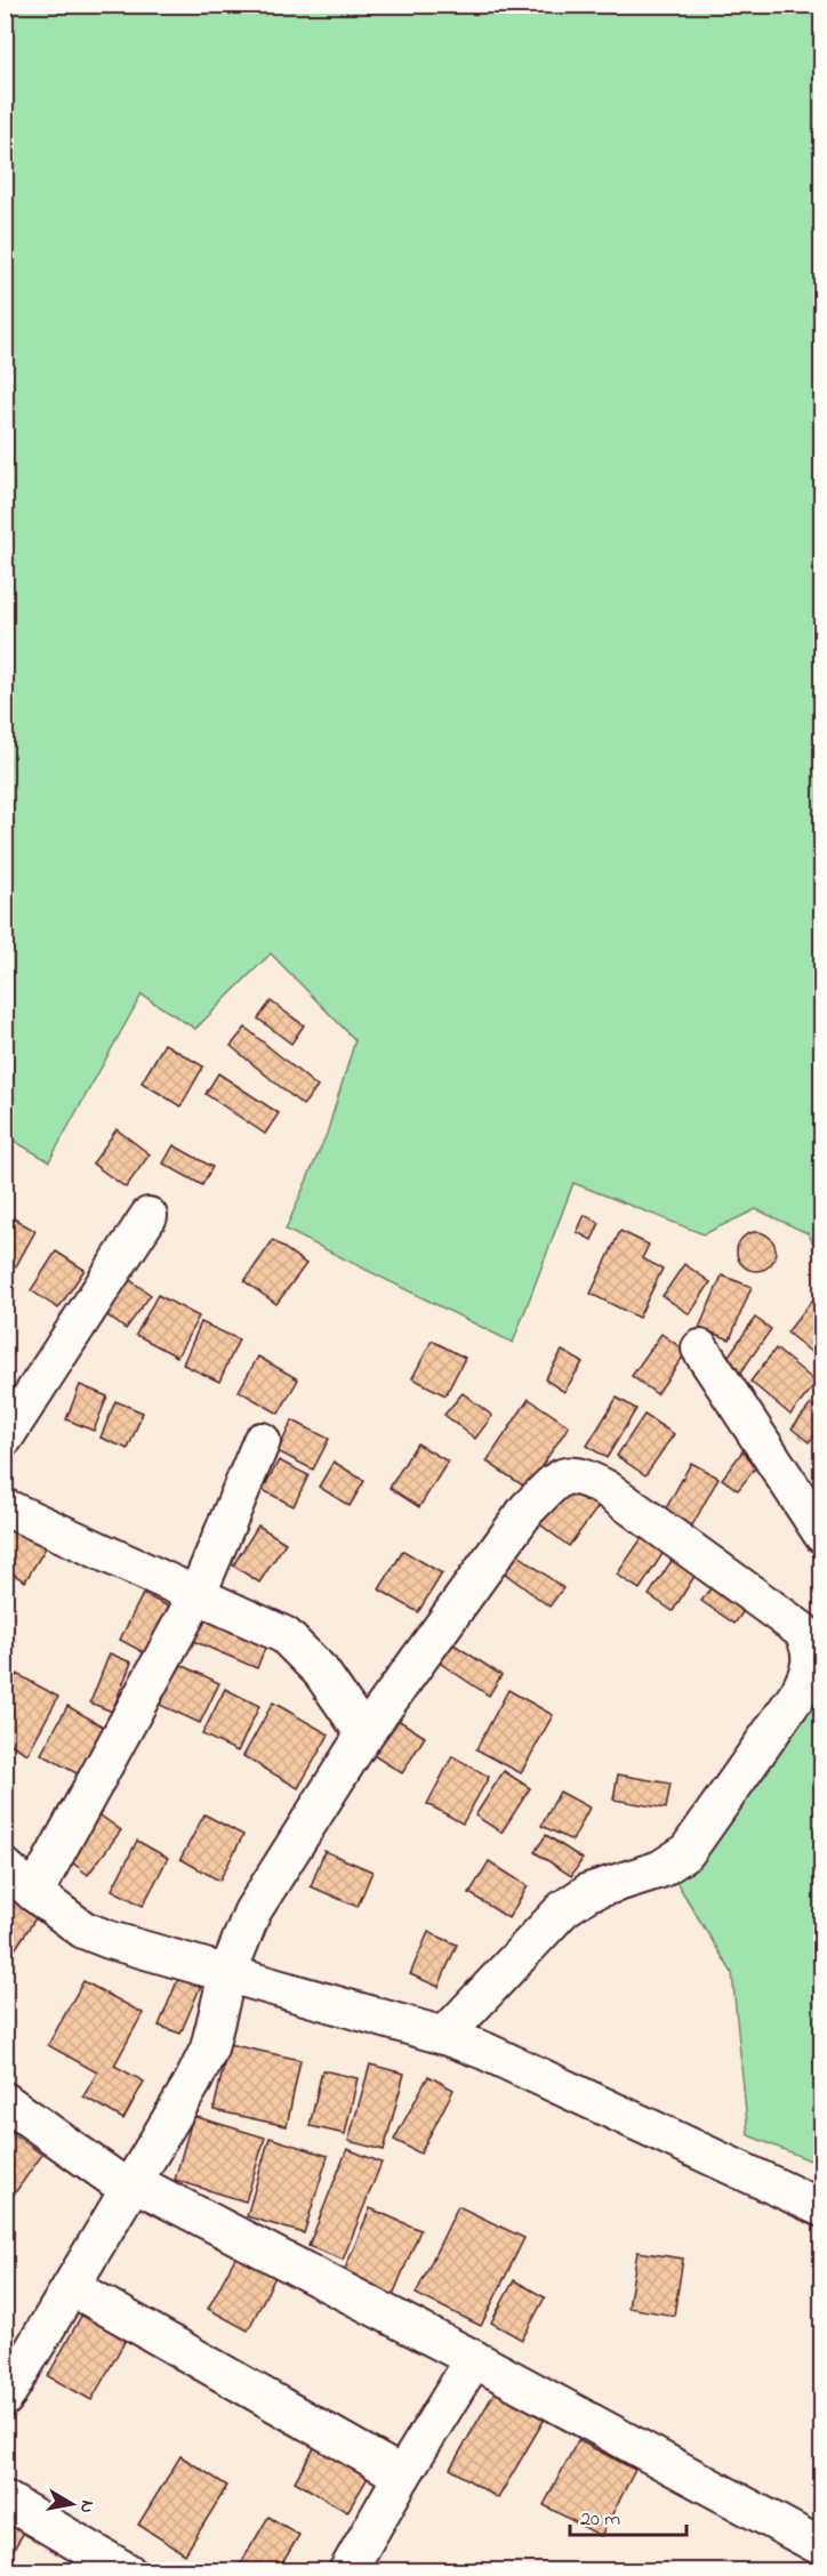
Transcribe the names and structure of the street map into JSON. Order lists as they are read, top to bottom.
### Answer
{
  "scale_bar": "20 m",
  "north": "right"
}
